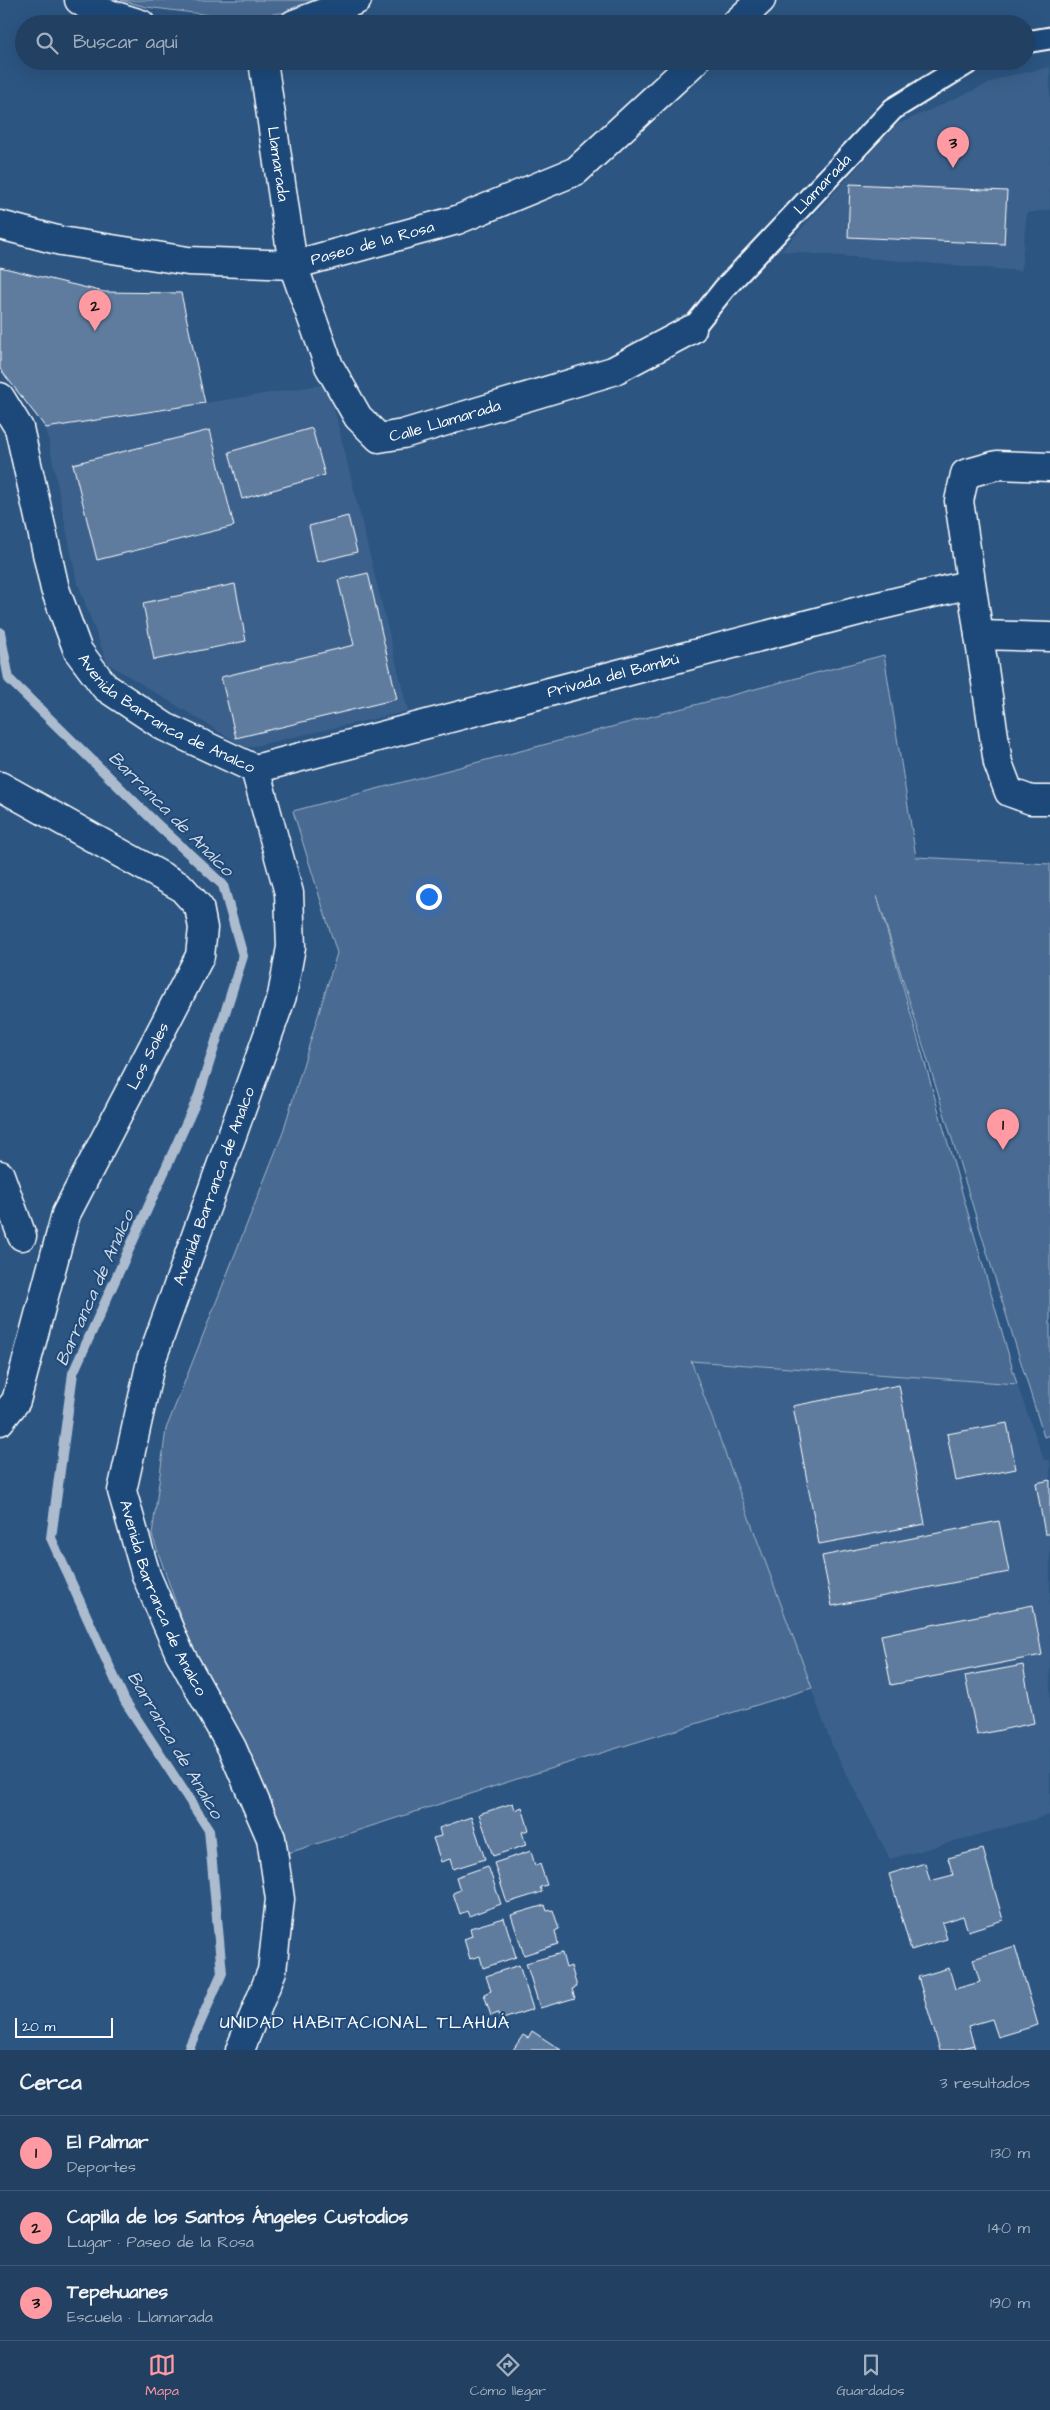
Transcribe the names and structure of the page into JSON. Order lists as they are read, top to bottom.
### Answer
{
  "streets": {
    "street": [
      "Llamarada",
      "Paseo de la Rosa",
      "Calle Llamarada",
      "Privada del Bambú",
      "Avenida Barranca de Analco",
      "Los Soles"
    ]
  },
  "crossings": [
    ["Llamarada", "Paseo de la Rosa"],
    ["Llamarada", "Calle Llamarada"],
    ["Paseo de la Rosa", "Calle Llamarada"],
    ["Privada del Bambú", "Avenida Barranca de Analco"]
  ],
  "districts": ["UNIDAD HABITACIONAL TLAHUÁ"],
  "water": ["Barranca de Analco"],
  "scale_bar": "20 m",
  "page": {
    "search": "Buscar aquí",
    "pins": ["3", "2", "1"],
    "scale": "20 m",
    "heading": ["Cerca", "3 resultados"],
    "list": [
      {
        "mark": "1",
        "name": "El Palmar",
        "note": "Deportes",
        "value": "130 m"
      },
      {
        "mark": "2",
        "name": "Capilla de los Santos Ángeles Custodios",
        "note": "Lugar · Paseo de la Rosa",
        "value": "140 m"
      },
      {
        "mark": "3",
        "name": "Tepehuanes",
        "note": "Escuela · Llamarada",
        "value": "190 m"
      }
    ],
    "nav": ["Mapa", "Cómo llegar", "Guardados"]
  }
}
